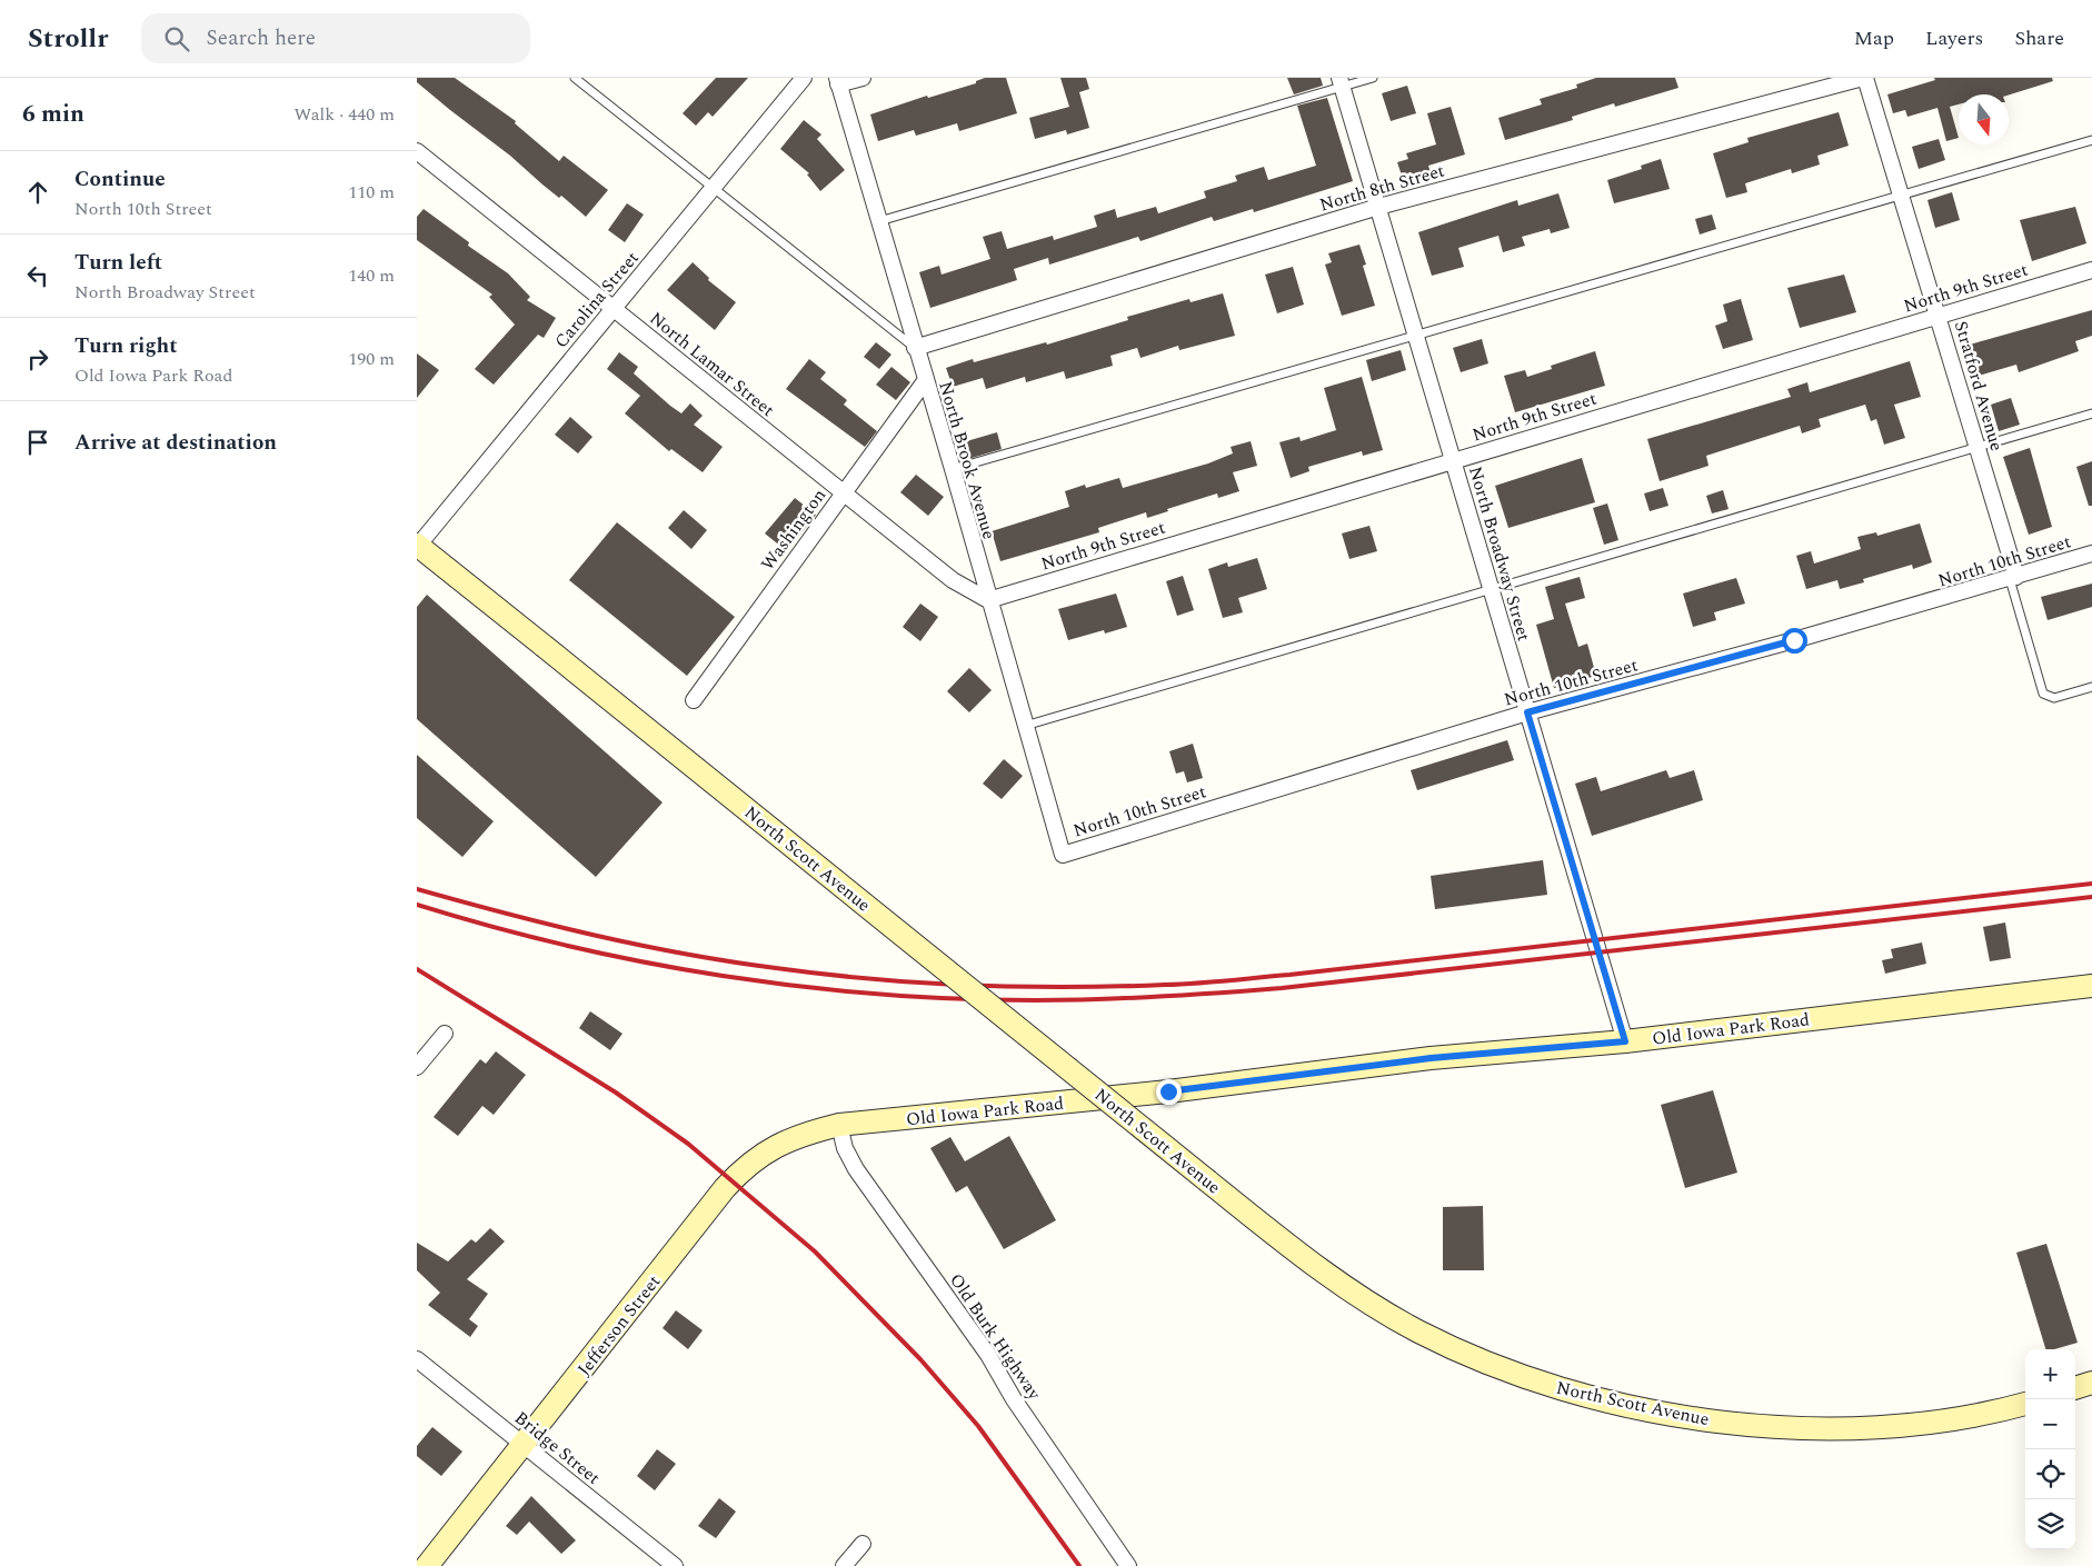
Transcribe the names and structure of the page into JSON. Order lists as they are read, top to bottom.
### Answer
{
  "streets": {
    "main road": ["North Scott Avenue", "Old Iowa Park Road", "Jefferson Street"],
    "street": [
      "North 8th Street",
      "North 9th Street",
      "Carolina Street",
      "North Lamar Street",
      "Stratford Avenue",
      "North Brook Avenue",
      "Washington",
      "North Broadway Street",
      "North 10th Street",
      "Old Burk Highway",
      "Bridge Street"
    ]
  },
  "crossings": [
    ["North 8th Street", "Stratford Avenue"],
    ["North 8th Street", "North Brook Avenue"],
    ["North 8th Street", "North Broadway Street"],
    ["North 9th Street", "North Lamar Street"],
    ["North 9th Street", "Stratford Avenue"],
    ["North 9th Street", "North Brook Avenue"],
    ["North 9th Street", "North Broadway Street"],
    ["Carolina Street", "North Lamar Street"],
    ["Carolina Street", "North Scott Avenue"],
    ["North Lamar Street", "North Brook Avenue"],
    ["North Lamar Street", "Washington"],
    ["Stratford Avenue", "North 10th Street"],
    ["North Brook Avenue", "Washington"],
    ["North Brook Avenue", "North 10th Street"],
    ["North Broadway Street", "North 10th Street"],
    ["North Broadway Street", "Old Iowa Park Road"],
    ["Old Iowa Park Road", "Jefferson Street"],
    ["Old Iowa Park Road", "Old Burk Highway"],
    ["Jefferson Street", "Old Burk Highway"],
    ["Jefferson Street", "Bridge Street"]
  ],
  "north": "bottom",
  "page": {
    "header": "Strollr",
    "search": "Search here",
    "nav": ["Map", "Layers", "Share"],
    "heading": ["6 min", "Walk · 440 m"],
    "list": [
      ["Continue", "North 10th Street", "110 m"],
      ["Turn left", "North Broadway Street", "140 m"],
      ["Turn right", "Old Iowa Park Road", "190 m"],
      "Arrive at destination"
    ],
    "map_buttons": ["+", "−"]
  }
}
